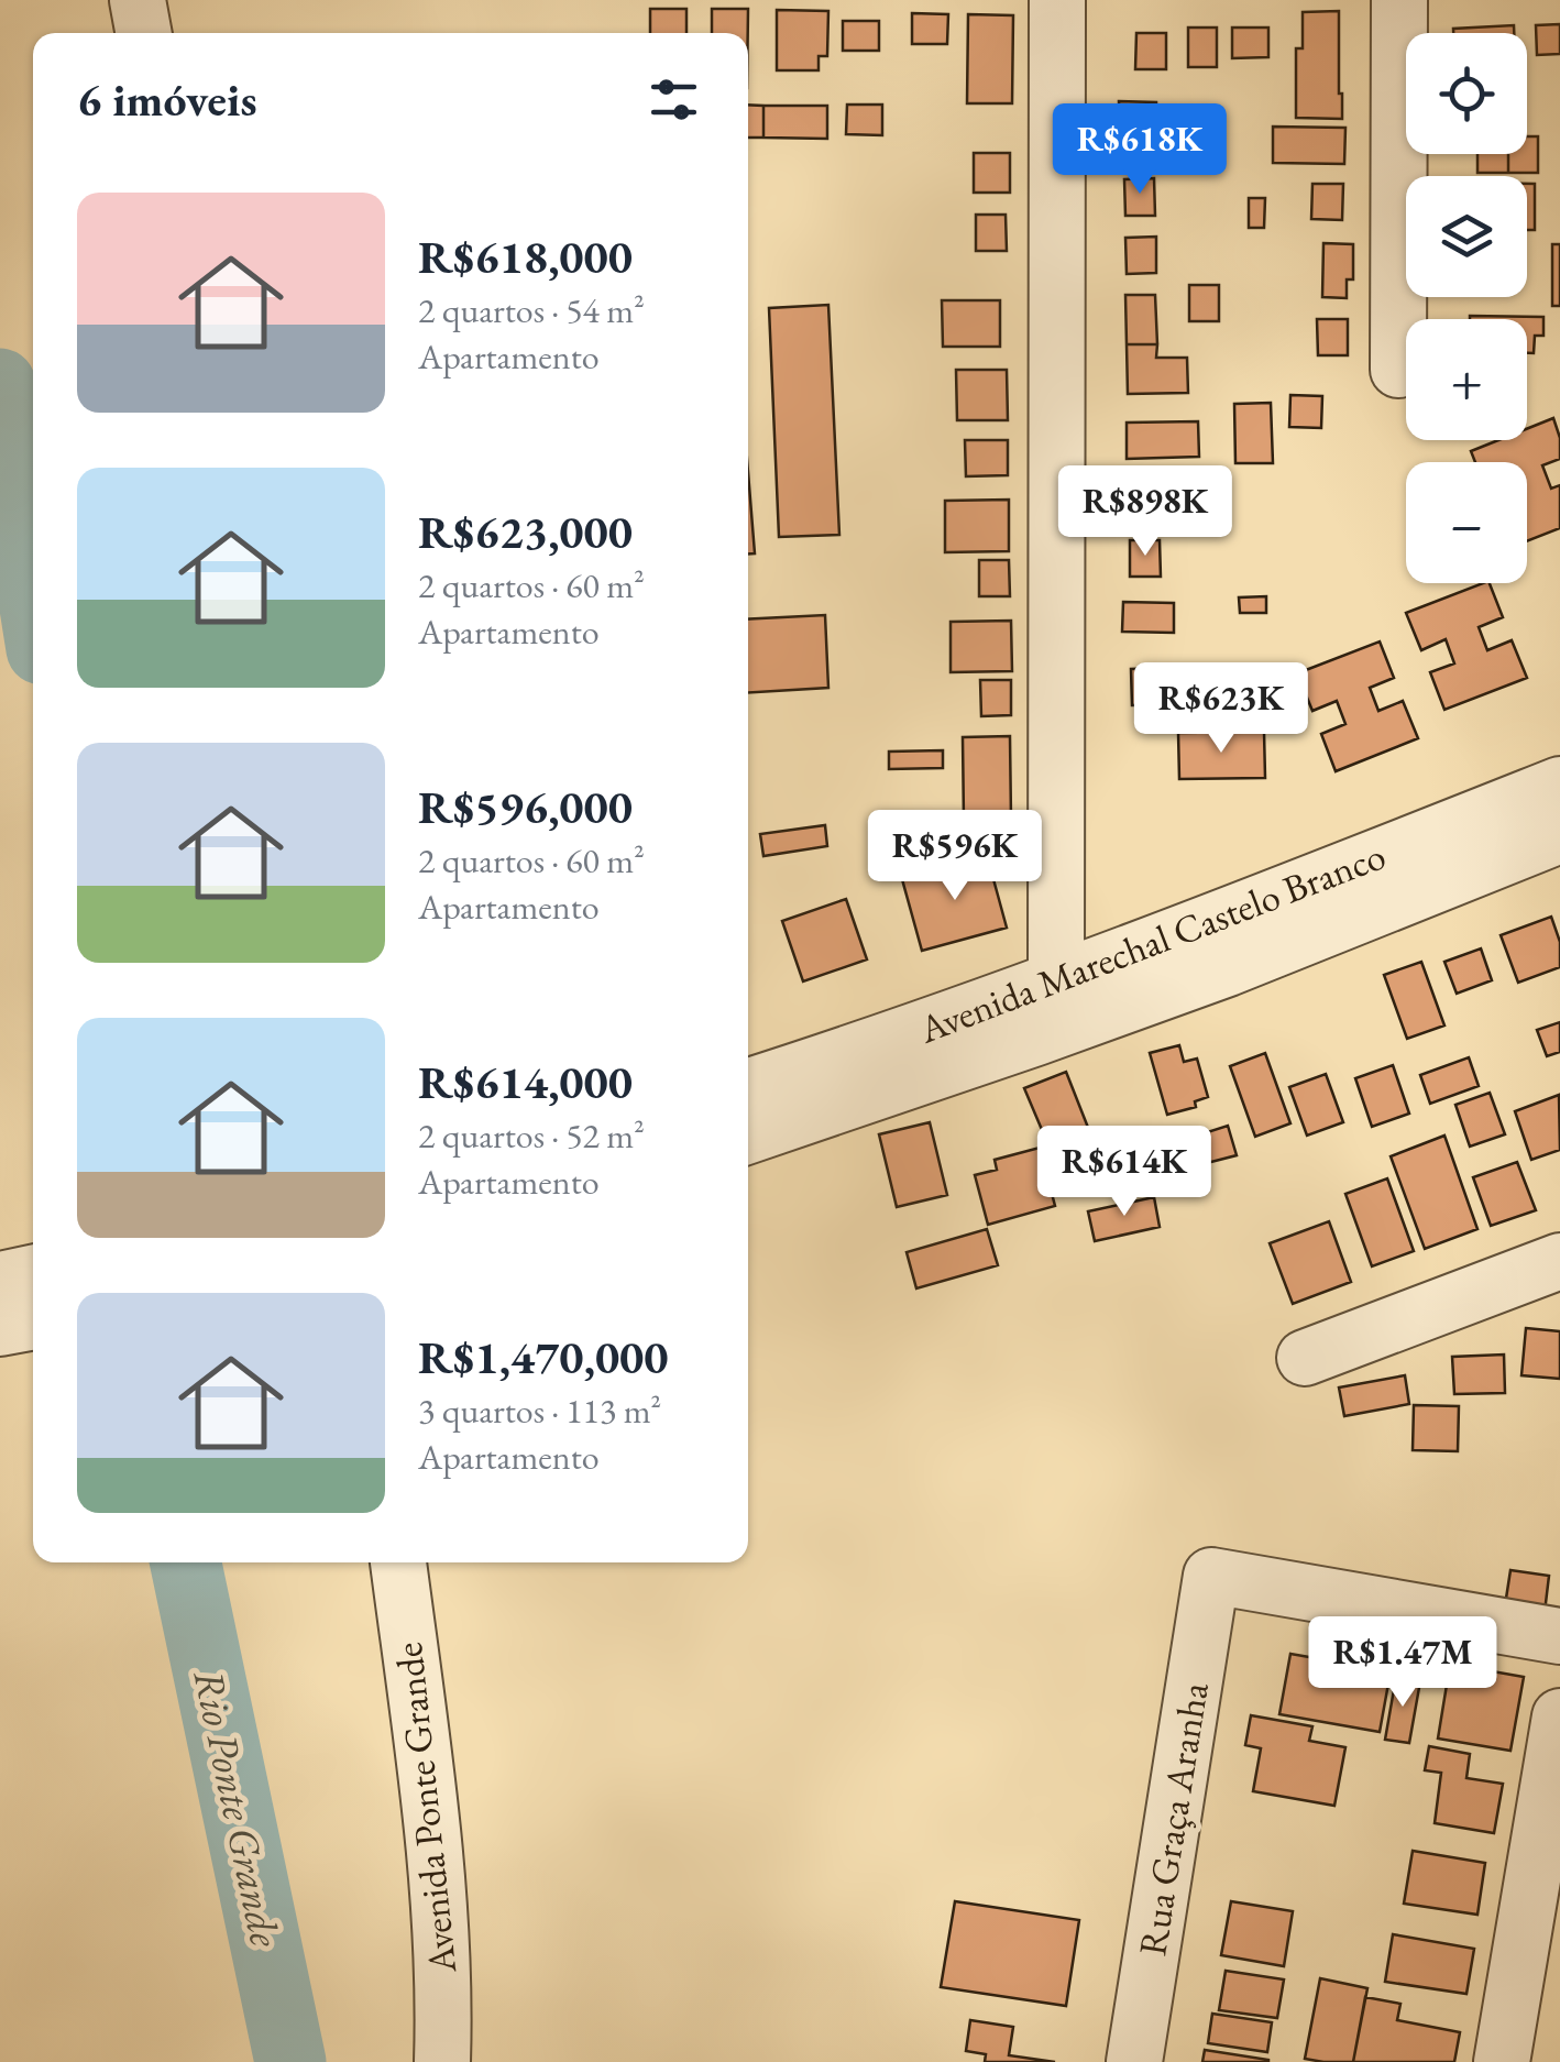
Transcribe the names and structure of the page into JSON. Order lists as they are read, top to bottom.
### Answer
{
  "streets": {
    "street": ["Avenida Marechal Castelo Branco", "Avenida Ponte Grande", "Rua Graça Aranha"]
  },
  "water": ["Rio Ponte Grande"],
  "page": {
    "map_buttons": ["+", "−"],
    "heading": "6 imóveis",
    "price": [
      "R$618K",
      "R$898K",
      "R$623K",
      "R$596K",
      "R$614K",
      "R$1.47M"
    ],
    "list": [
      {
        "name": "R$618,000",
        "note": "2 quartos · 54 m² · Apartamento"
      },
      {
        "name": "R$623,000",
        "note": "2 quartos · 60 m² · Apartamento"
      },
      {
        "name": "R$596,000",
        "note": "2 quartos · 60 m² · Apartamento"
      },
      {
        "name": "R$614,000",
        "note": "2 quartos · 52 m² · Apartamento"
      },
      {
        "name": "R$1,470,000",
        "note": "3 quartos · 113 m² · Apartamento"
      }
    ]
  }
}
